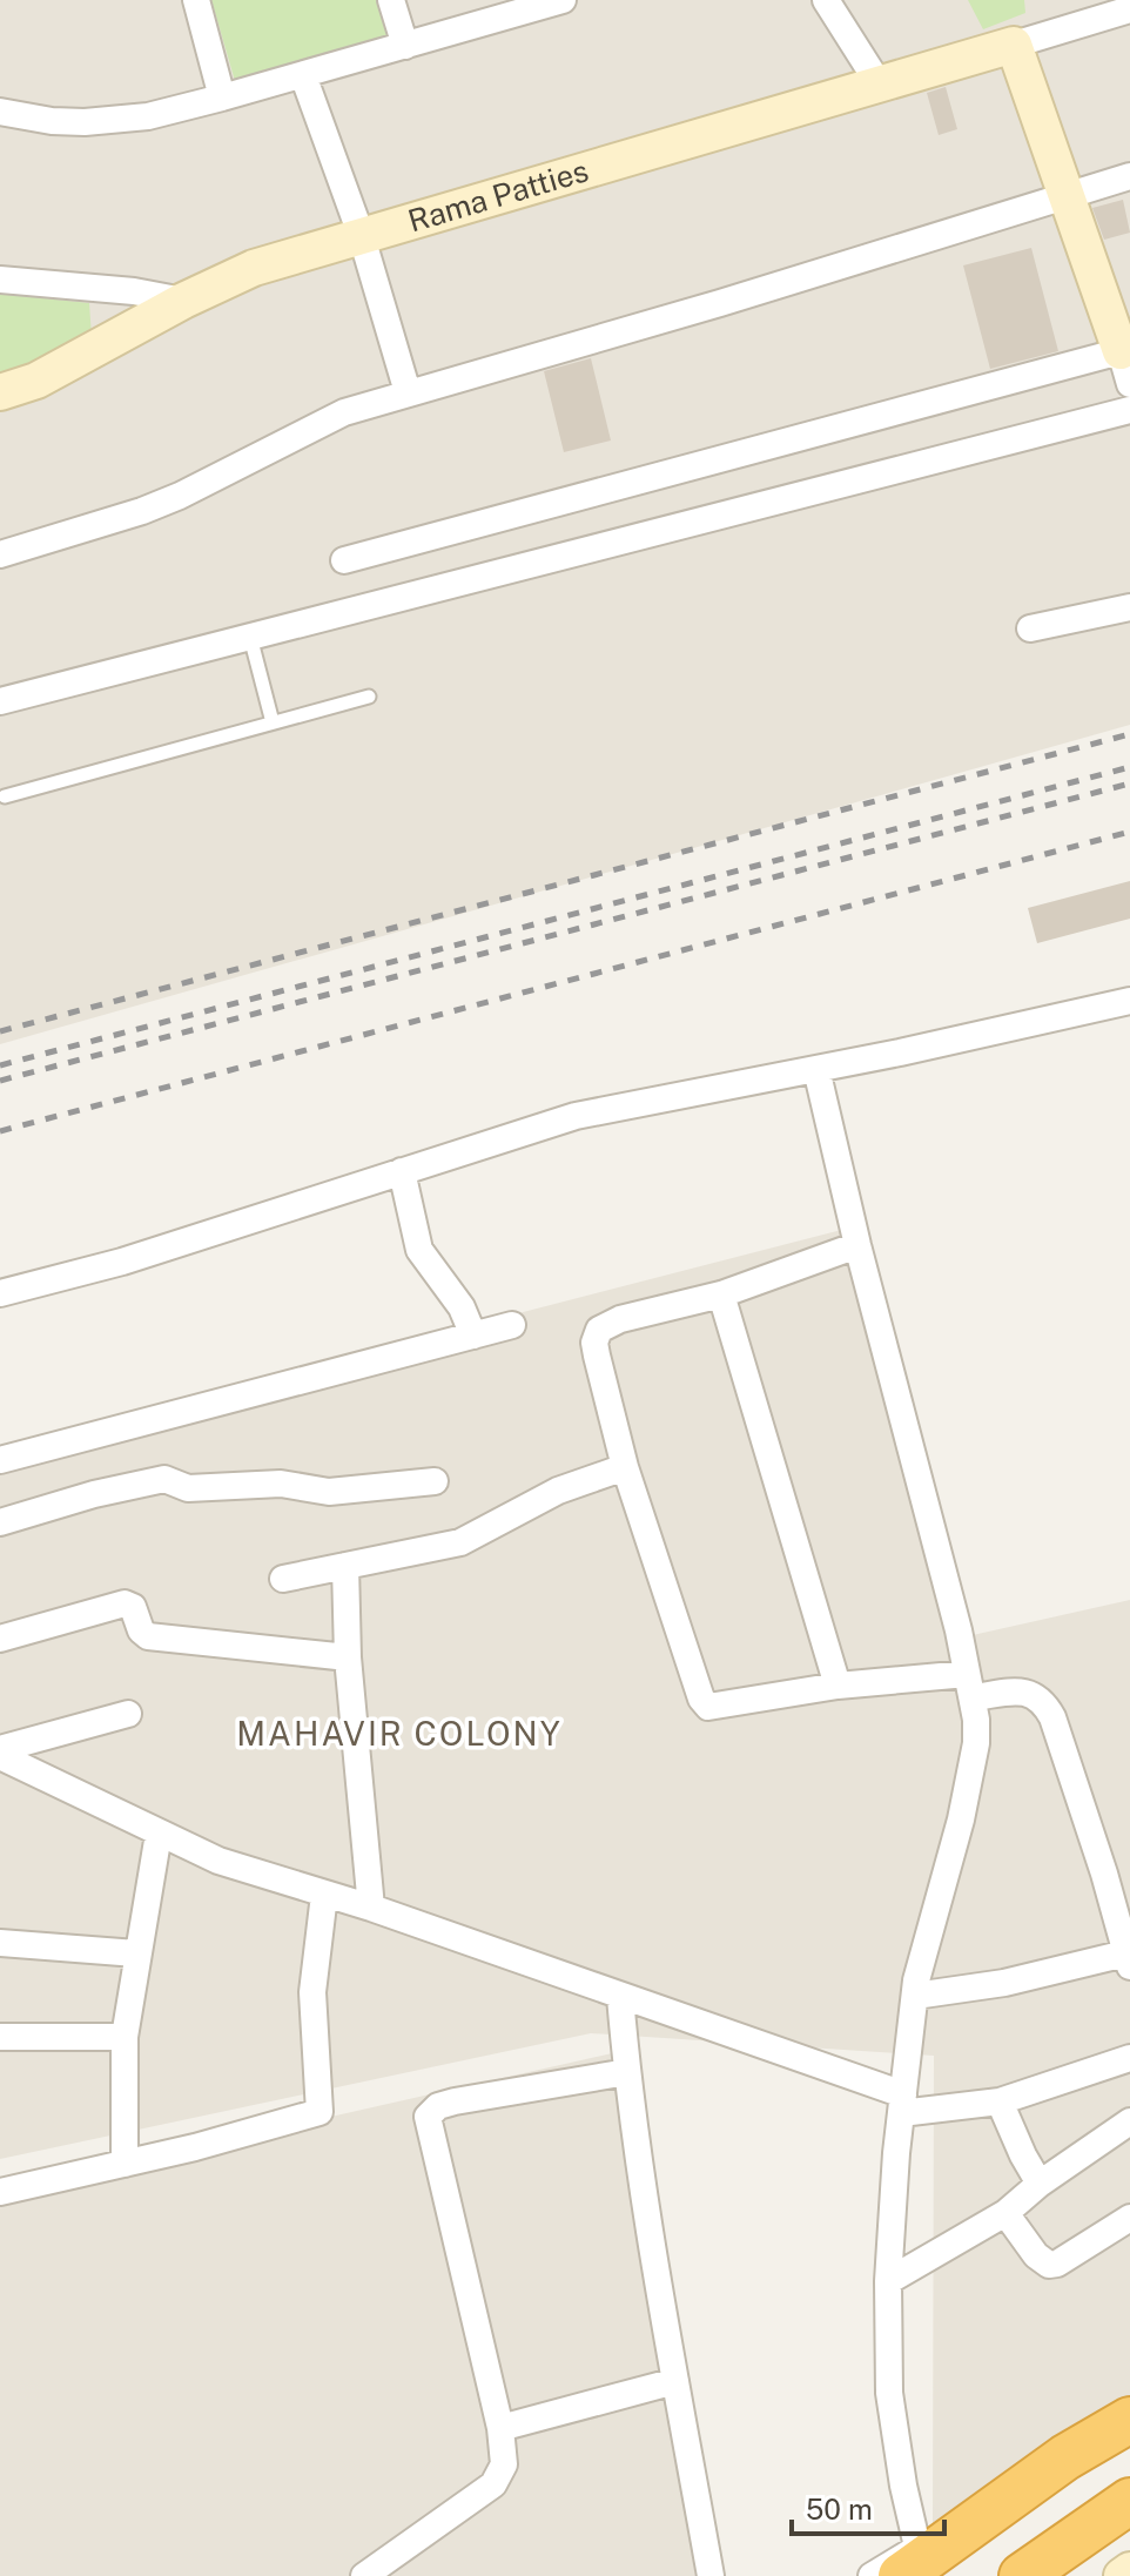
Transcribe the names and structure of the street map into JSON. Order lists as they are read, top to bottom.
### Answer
{
  "streets": {
    "street": ["Rama Patties"]
  },
  "districts": ["MAHAVIR COLONY"],
  "scale_bar": "50 m"
}
